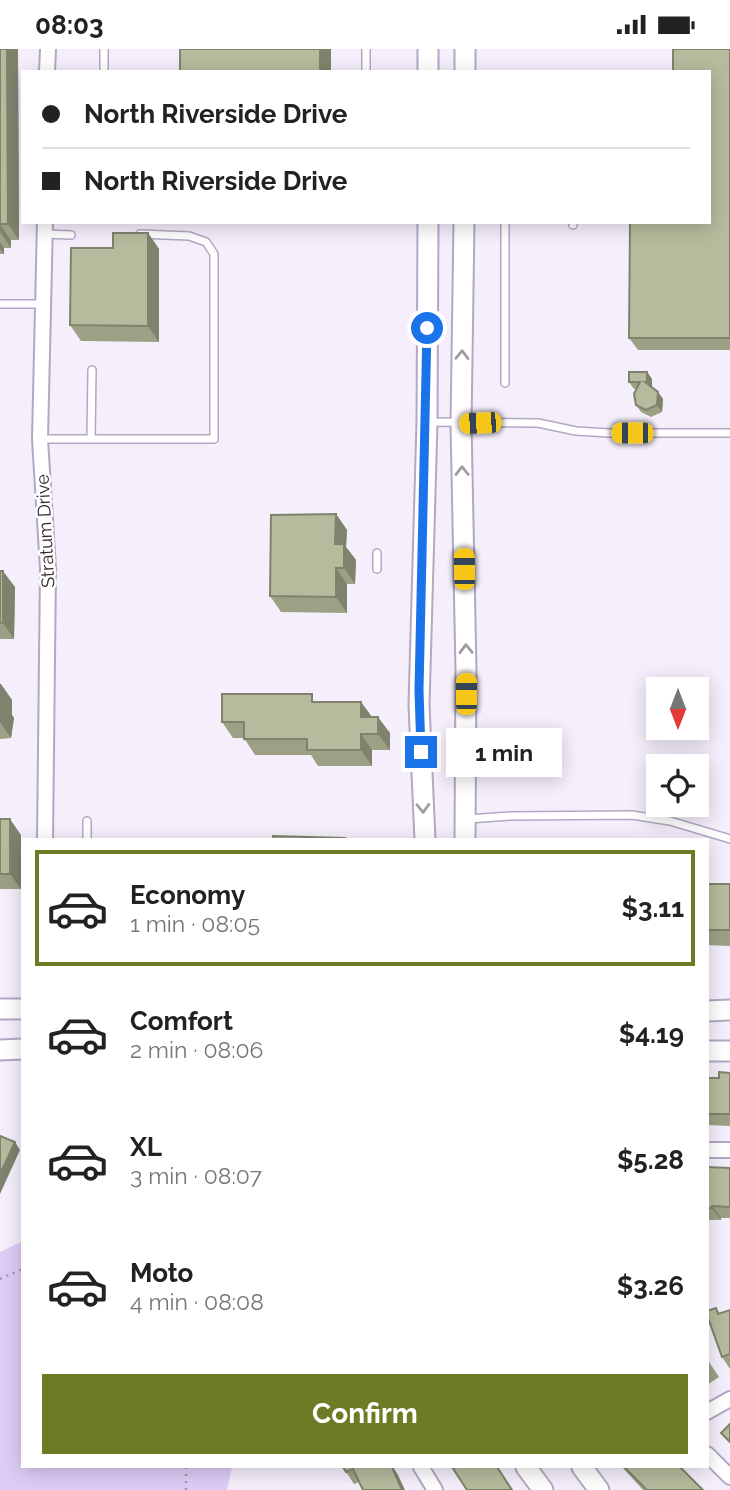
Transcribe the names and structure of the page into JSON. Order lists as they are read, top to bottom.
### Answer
{
  "streets": {
    "street": ["Stratum Drive"]
  },
  "north": "bottom",
  "page": {
    "status": "08:03",
    "banner": ["North Riverside Drive", "North Riverside Drive"],
    "bubble": "1 min",
    "list": [
      {
        "name": "Economy",
        "note": "1 min · 08:05",
        "value": "$3.11"
      },
      {
        "name": "Comfort",
        "note": "2 min · 08:06",
        "value": "$4.19"
      },
      {
        "name": "XL",
        "note": "3 min · 08:07",
        "value": "$5.28"
      },
      {
        "name": "Moto",
        "note": "4 min · 08:08",
        "value": "$3.26"
      }
    ],
    "buttons": "Confirm"
  }
}
